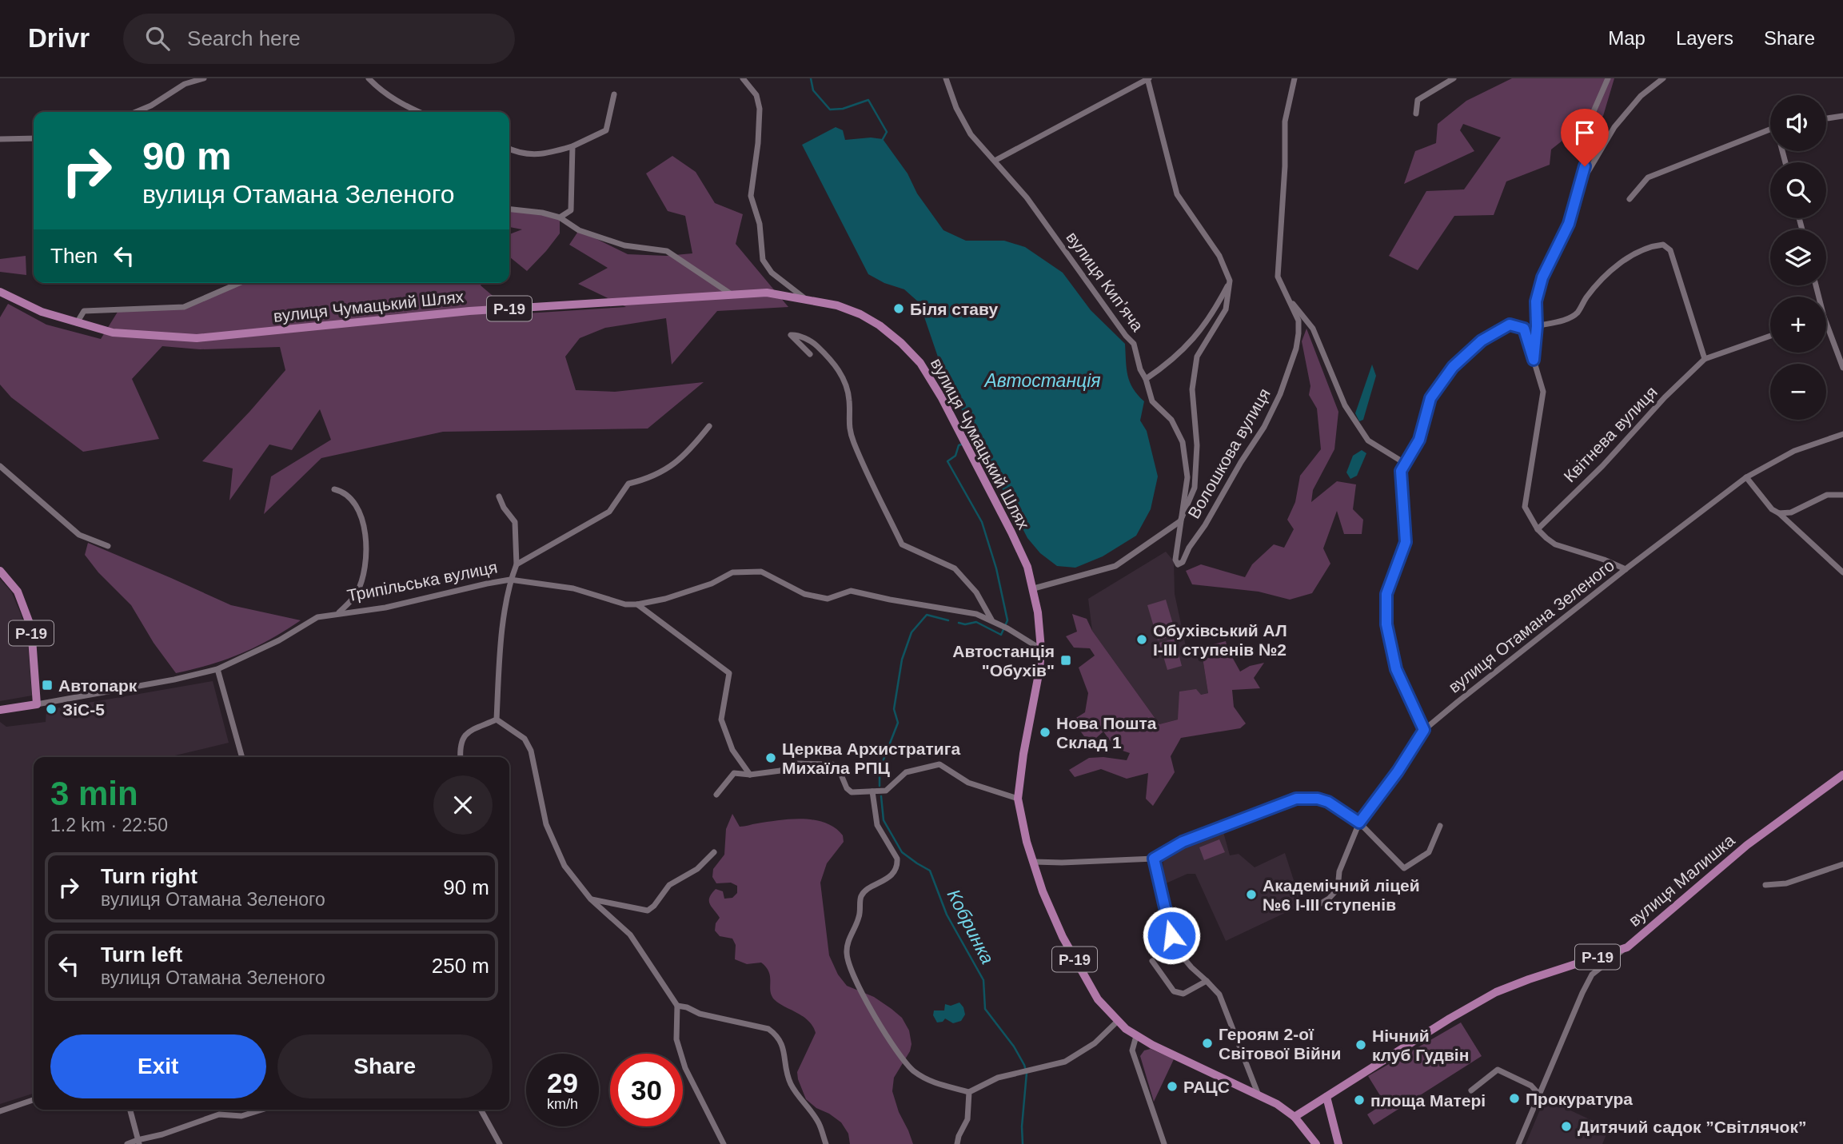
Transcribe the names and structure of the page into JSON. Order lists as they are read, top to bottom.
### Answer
{
  "streets": {
    "main road": [
      "вулиця Чумацький Шлях",
      "Р-19",
      "Трипільська вулиця",
      "вулиця Малишка"
    ],
    "street": [
      "вулиця Кипʼяча",
      "Квітнева вулиця",
      "Волошкова вулиця",
      "вулиця Отамана Зеленого"
    ]
  },
  "crossings": [
    ["вулиця Кипʼяча", "Волошкова вулиця"],
    ["вулиця Чумацький Шлях", "Трипільська вулиця"],
    ["вулиця Чумацький Шлях", "вулиця Малишка"],
    ["Р-19", "Трипільська вулиця"]
  ],
  "water": ["Автостанція", "Кобринка"],
  "places": {
    "other": [
      "Біля ставу",
      "Обухівський АЛ І-ІІІ ступенів №2",
      "ЗіС-5",
      "Нова Пошта Склад 1",
      "Церква Архистратига Михаїла РПЦ",
      "Академічний ліцей №6 І-ІІІ ступенів",
      "Героям 2-ої Світової Війни",
      "Нічний клуб Гудвін",
      "РАЦС",
      "Прокуратура",
      "площа Матері",
      "Дитячий садок ”Світлячок”"
    ],
    "transit": ["Автостанція \"Обухів\"", "Автопарк"]
  },
  "page": {
    "header": "Drivr",
    "search": "Search here",
    "nav": ["Map", "Layers", "Share"],
    "map_buttons": ["+", "−"],
    "turn": ["90 m", "вулиця Отамана Зеленого"],
    "then": "Then",
    "heading": ["3 min", "1.2 km · 22:50"],
    "list": [
      {
        "name": "Turn right",
        "note": "вулиця Отамана Зеленого",
        "value": "90 m"
      },
      {
        "name": "Turn left",
        "note": "вулиця Отамана Зеленого",
        "value": "250 m"
      }
    ],
    "buttons": ["Exit", "Share"],
    "speed": "29 km/h",
    "limit": "30"
  }
}
